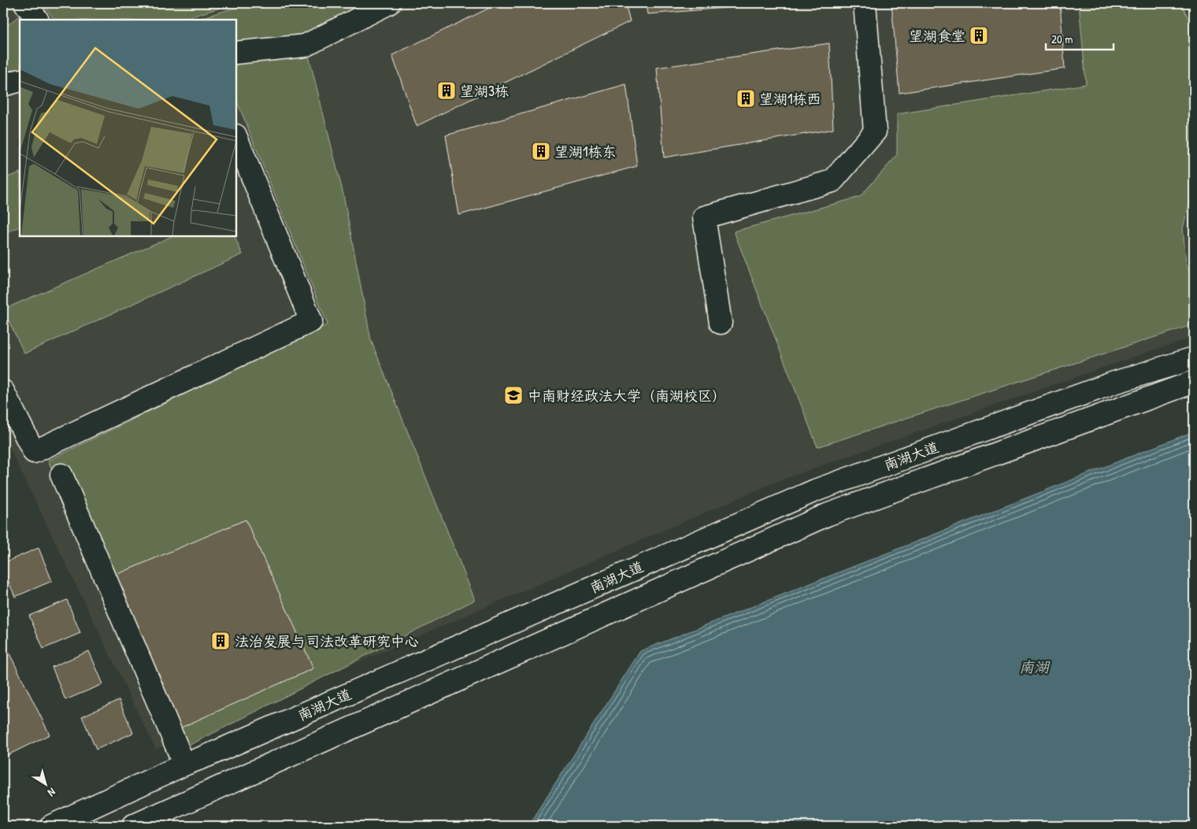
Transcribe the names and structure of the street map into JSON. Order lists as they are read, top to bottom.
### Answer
{
  "streets": {
    "main road": ["南湖大道"]
  },
  "water": ["南湖"],
  "places": {
    "building": [
      "望湖食堂",
      "望湖3栋",
      "望湖1栋西",
      "望湖1栋东",
      "法治发展与司法改革研究中心"
    ],
    "school or university": ["中南财经政法大学（南湖校区）"]
  },
  "scale_bar": "20 m",
  "north": "bottom right"
}
